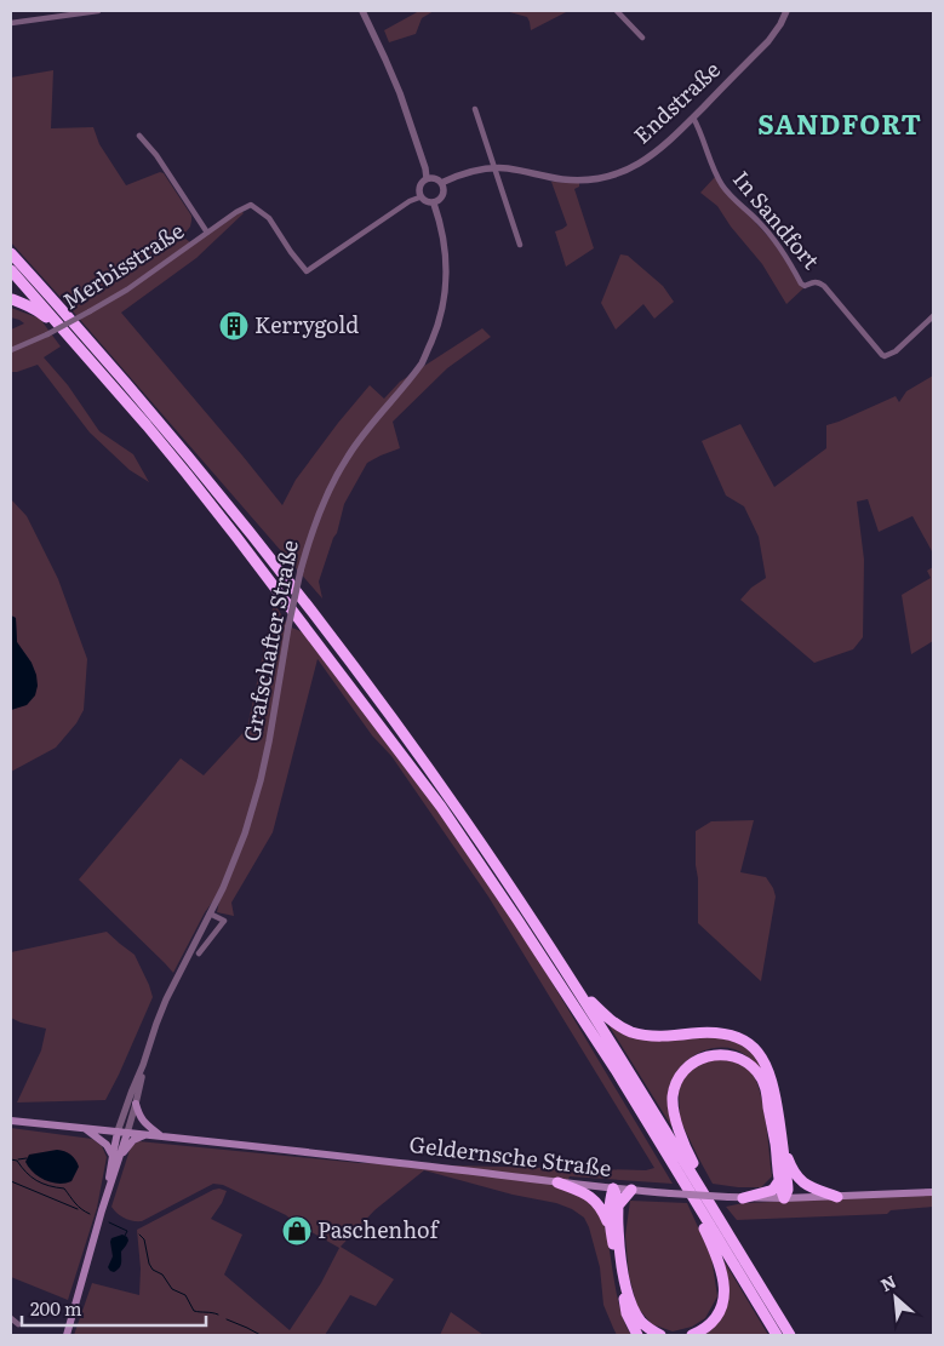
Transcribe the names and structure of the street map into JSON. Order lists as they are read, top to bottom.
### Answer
{
  "streets": {
    "main road": ["Geldernsche Straße"],
    "street": [
      "Endstraße",
      "In Sandfort",
      "Merbisstraße",
      "Grafschafter Straße"
    ]
  },
  "crossings": [
    ["Endstraße", "In Sandfort"],
    ["Endstraße", "Merbisstraße"],
    ["Endstraße", "Grafschafter Straße"],
    ["Merbisstraße", "Grafschafter Straße"],
    ["Grafschafter Straße", "Geldernsche Straße"]
  ],
  "districts": ["SANDFORT"],
  "places": {
    "building": ["Kerrygold"],
    "shop": ["Paschenhof"]
  },
  "scale_bar": "200 m",
  "north": "top left"
}
